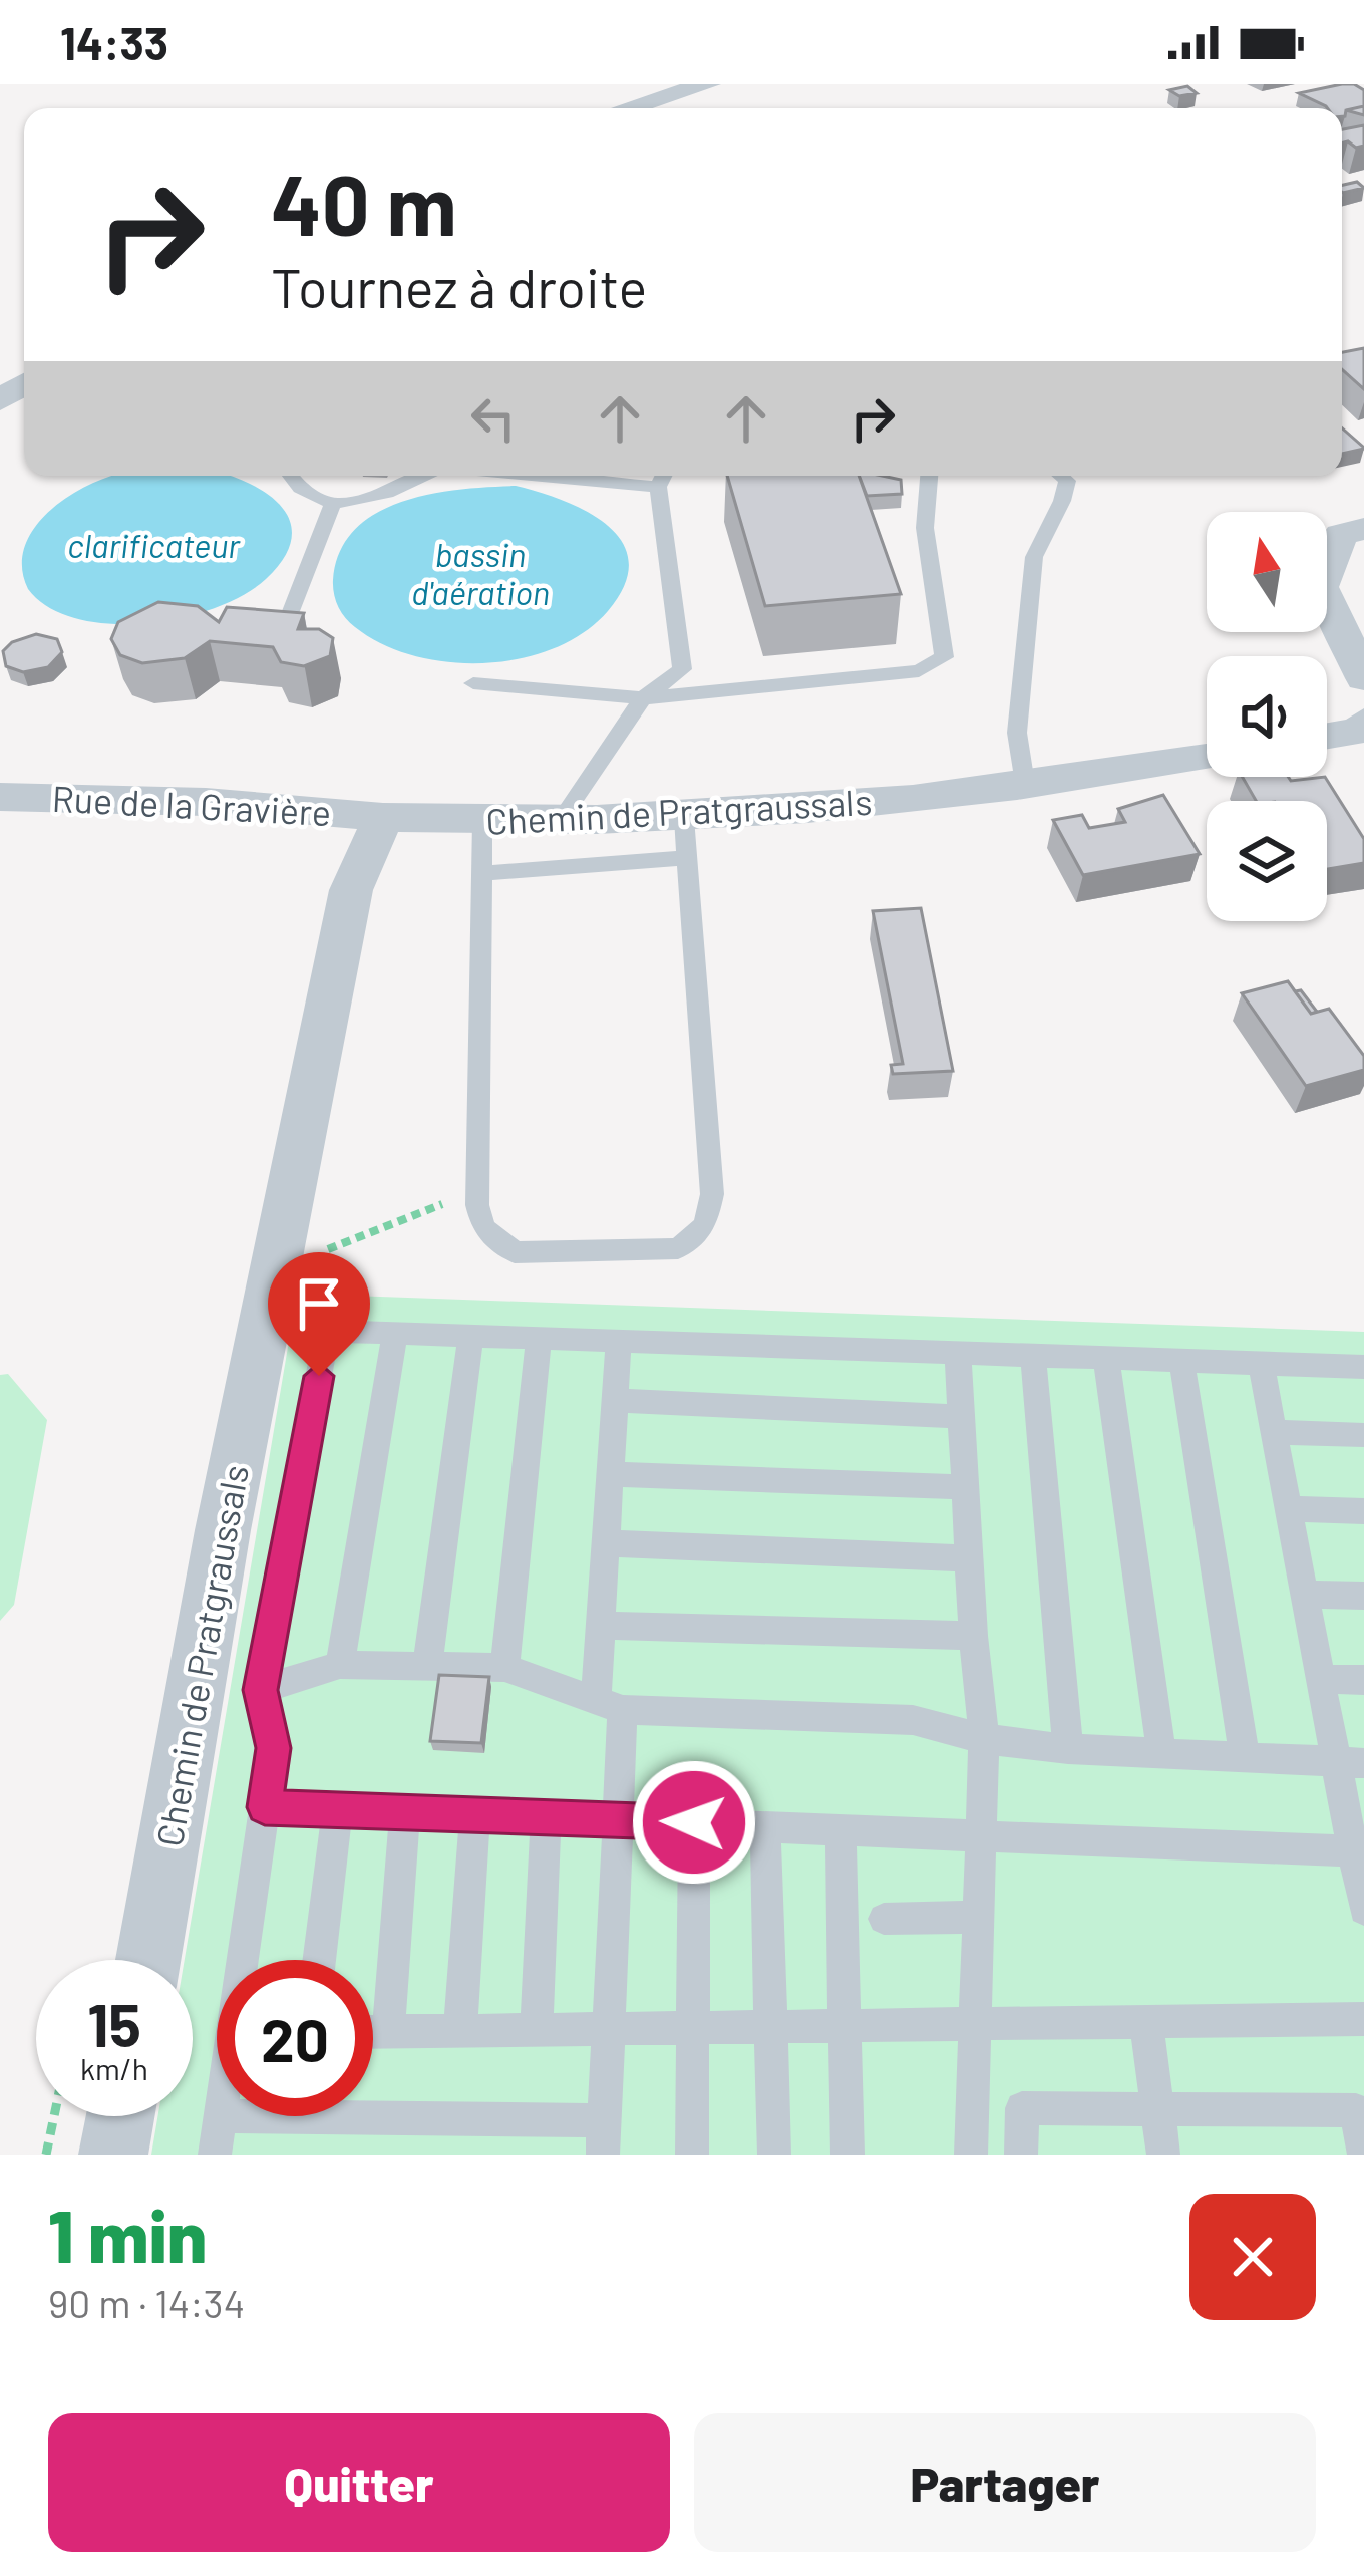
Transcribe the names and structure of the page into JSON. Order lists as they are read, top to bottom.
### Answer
{
  "streets": {
    "street": ["Rue de la Gravière", "Chemin de Pratgraussals"]
  },
  "crossings": [
    ["Rue de la Gravière", "Chemin de Pratgraussals"]
  ],
  "water": ["clarificateur", "bassin d'aération"],
  "north": "top",
  "page": {
    "status": "14:33",
    "turn": ["40 m", "Tournez à droite"],
    "speed": "15 km/h",
    "limit": "20",
    "heading": ["1 min", "90 m · 14:34"],
    "buttons": ["Quitter", "Partager"]
  }
}
